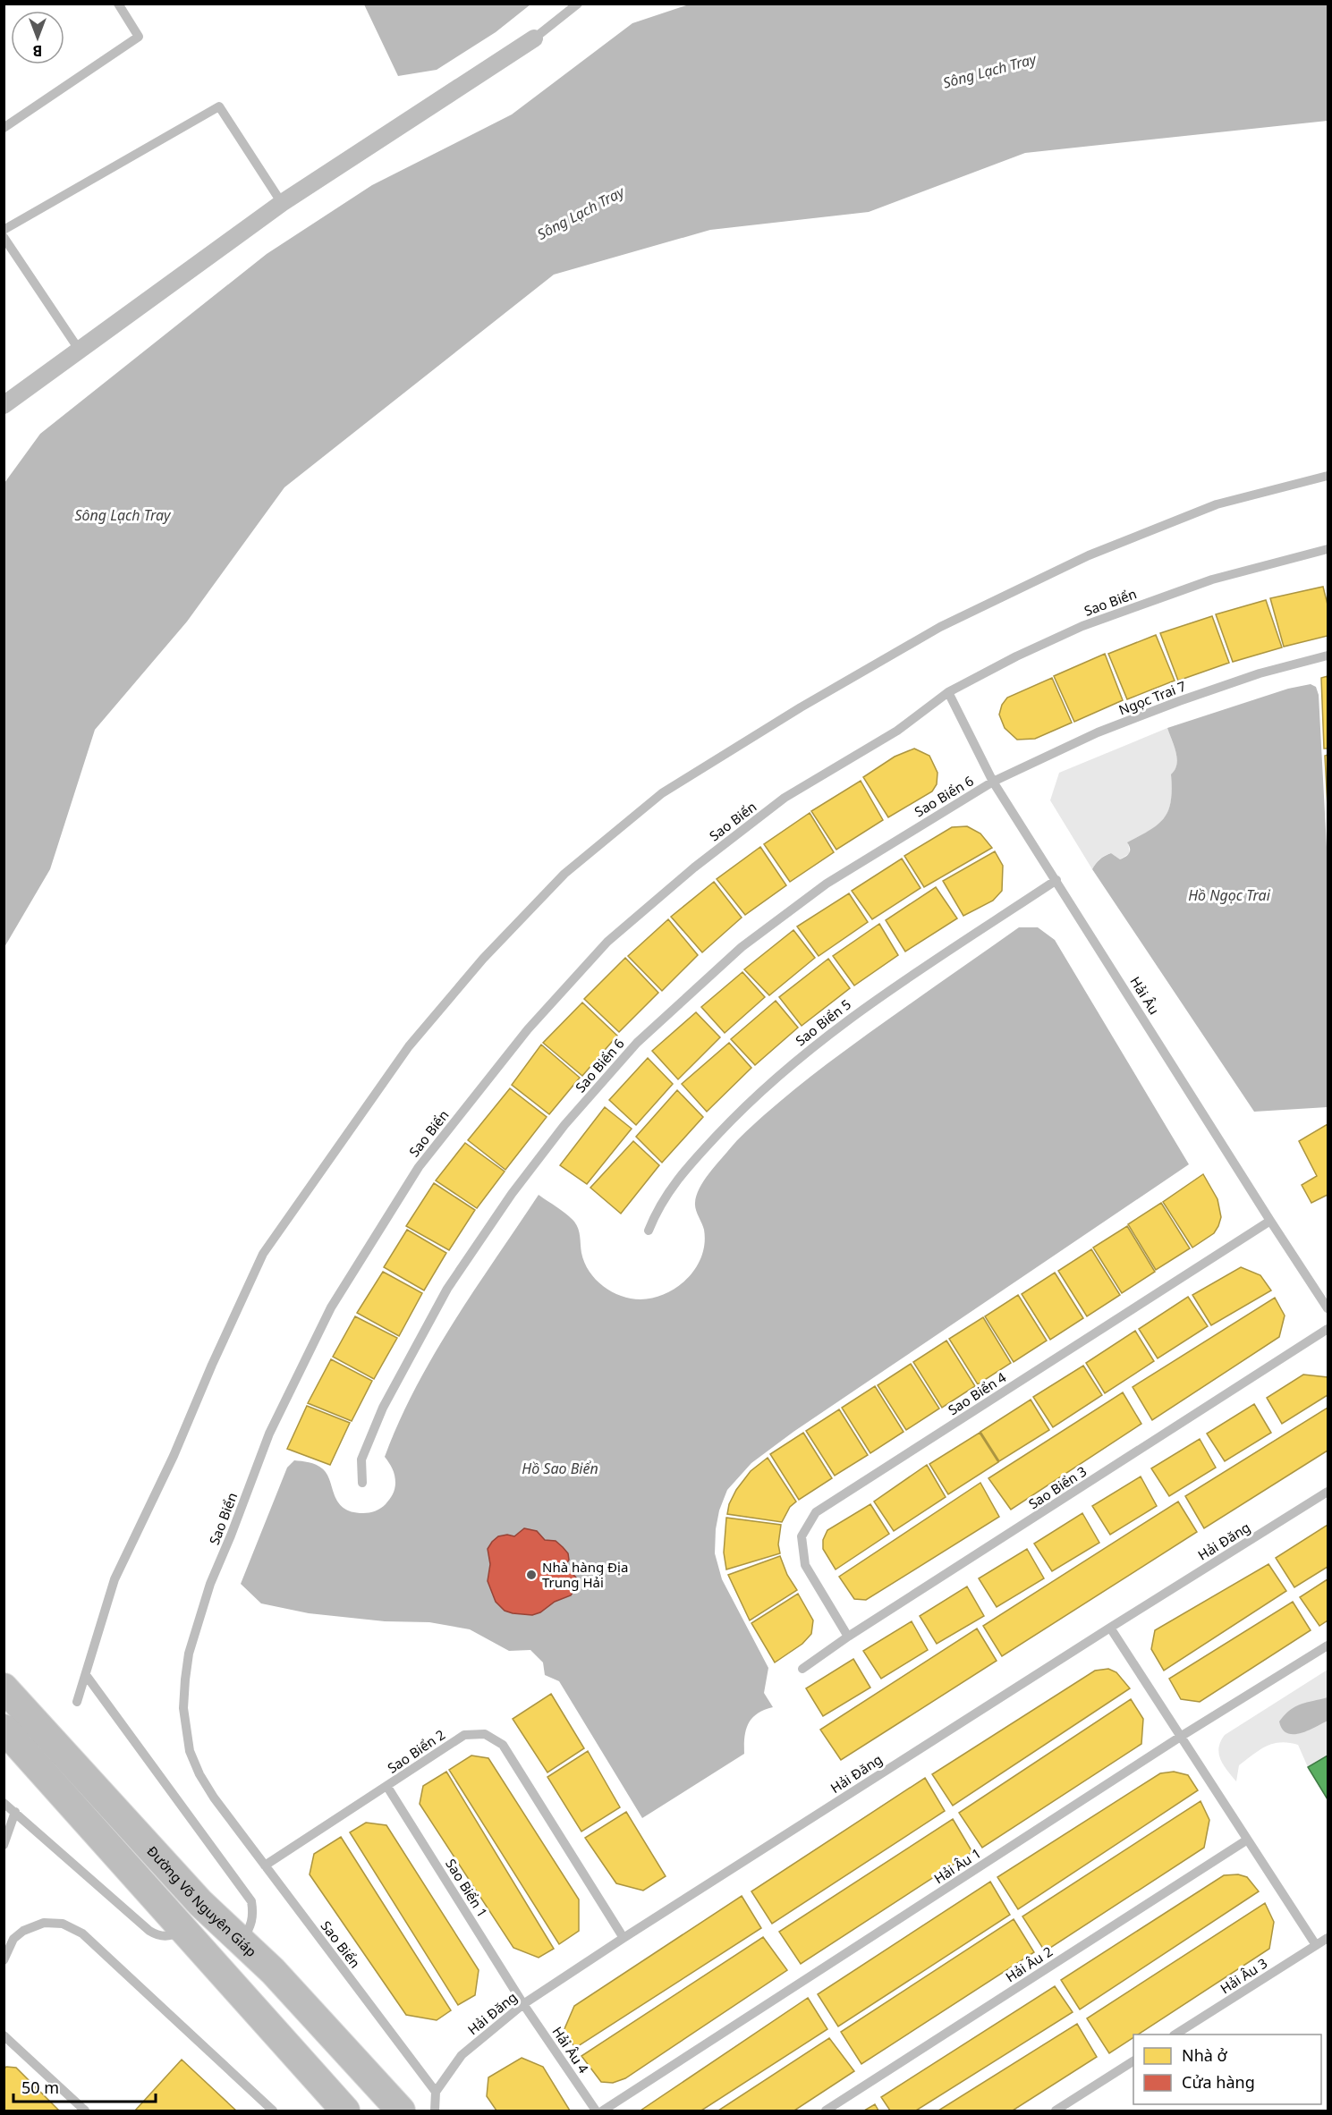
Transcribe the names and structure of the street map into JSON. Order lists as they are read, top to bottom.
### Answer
{
  "streets": {
    "main road": ["Đường Võ Nguyên Giáp"],
    "lane": [
      "Sao Biển",
      "Ngọc Trai 7",
      "Sao Biển 6",
      "Hải Âu",
      "Sao Biển 5",
      "Sao Biển 4",
      "Sao Biển 3",
      "Hải Đăng",
      "Sao Biển 2",
      "Hải Âu 1",
      "Sao Biển 1",
      "Hải Âu 2",
      "Hải Âu 3",
      "Hải Âu 4"
    ]
  },
  "crossings": [
    ["Sao Biển", "Hải Âu"],
    ["Sao Biển", "Hải Đăng"],
    ["Sao Biển", "Sao Biển 2"],
    ["Ngọc Trai 7", "Sao Biển 6"],
    ["Ngọc Trai 7", "Hải Âu"],
    ["Sao Biển 6", "Hải Âu"],
    ["Hải Âu", "Sao Biển 5"],
    ["Hải Âu", "Sao Biển 4"],
    ["Sao Biển 4", "Sao Biển 3"],
    ["Hải Đăng", "Sao Biển 2"],
    ["Hải Đăng", "Sao Biển 1"],
    ["Hải Đăng", "Hải Âu 4"],
    ["Sao Biển 2", "Sao Biển 1"],
    ["Sao Biển 1", "Hải Âu 4"]
  ],
  "water": ["Sông Lạch Tray", "Hồ Ngọc Trai", "Hồ Sao Biển"],
  "places": ["Nhà hàng Địa Trung Hải"],
  "legend": ["Nhà ở", "Cửa hàng"],
  "scale_bar": "50 m",
  "north": "bottom"
}
